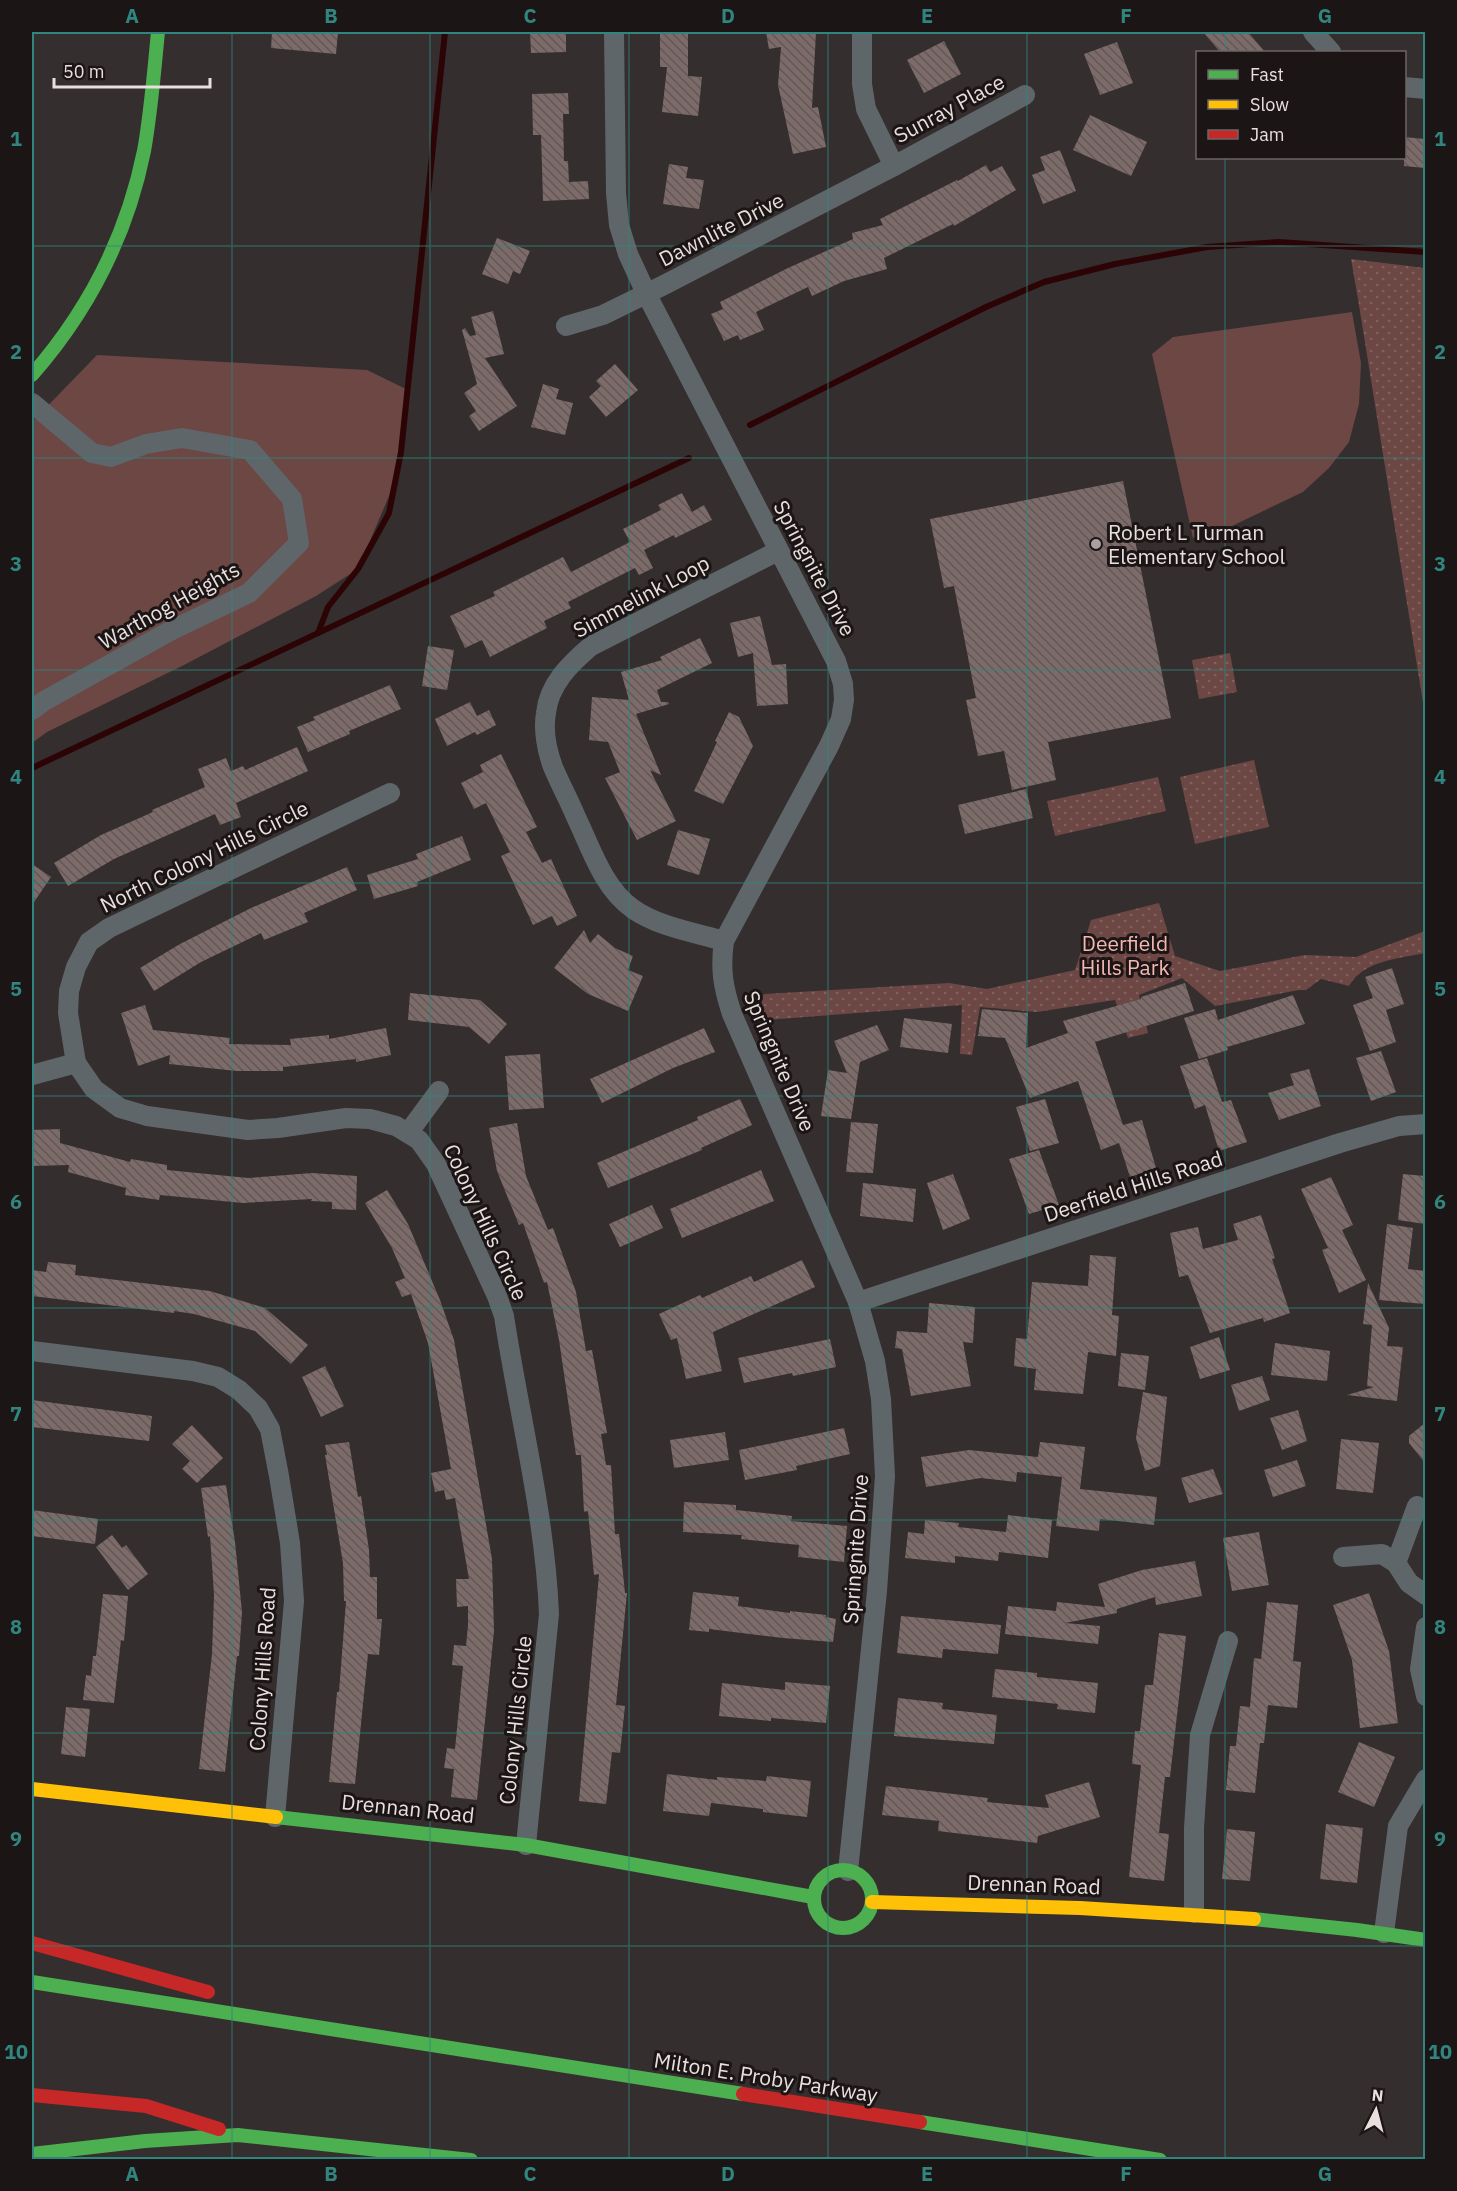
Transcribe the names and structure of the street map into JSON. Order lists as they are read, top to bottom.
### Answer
{
  "streets": {
    "main road": ["Drennan Road", "Milton E. Proby Parkway"],
    "street": [
      "Sunray Place",
      "Dawnlite Drive",
      "Springnite Drive",
      "Simmelink Loop",
      "Warthog Heights",
      "North Colony Hills Circle",
      "Deerfield Hills Road",
      "Colony Hills Circle",
      "Colony Hills Road"
    ]
  },
  "crossings": [
    ["Sunray Place", "Dawnlite Drive"],
    ["Dawnlite Drive", "Springnite Drive"],
    ["Springnite Drive", "Simmelink Loop"],
    ["Springnite Drive", "Deerfield Hills Road"],
    ["Springnite Drive", "Drennan Road"],
    ["North Colony Hills Circle", "Colony Hills Circle"],
    ["Colony Hills Circle", "Drennan Road"],
    ["Colony Hills Road", "Drennan Road"]
  ],
  "parks": ["Deerfield Hills Park"],
  "places": ["Robert L Turman Elementary School"],
  "legend": ["Fast", "Slow", "Jam"],
  "scale_bar": "50 m",
  "north": "top",
  "grid": {
    "columns": [
      "A",
      "B",
      "C",
      "D",
      "E",
      "F",
      "G"
    ],
    "rows": [
      "1",
      "2",
      "3",
      "4",
      "5",
      "6",
      "7",
      "8",
      "9",
      "10"
    ]
  }
}
